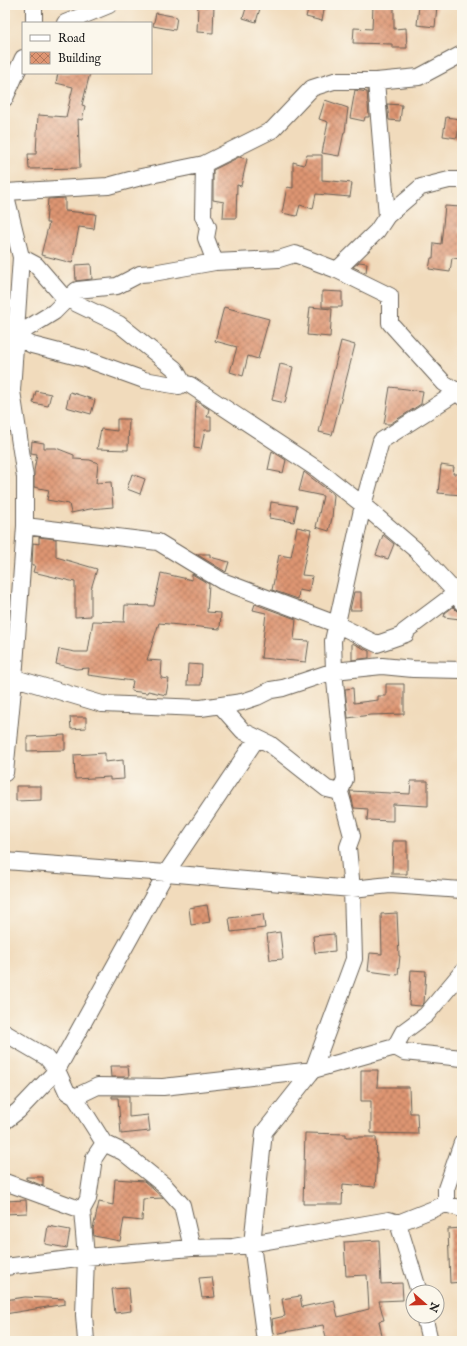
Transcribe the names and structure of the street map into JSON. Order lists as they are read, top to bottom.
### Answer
{
  "legend": ["Road", "Building"],
  "north": "right"
}
